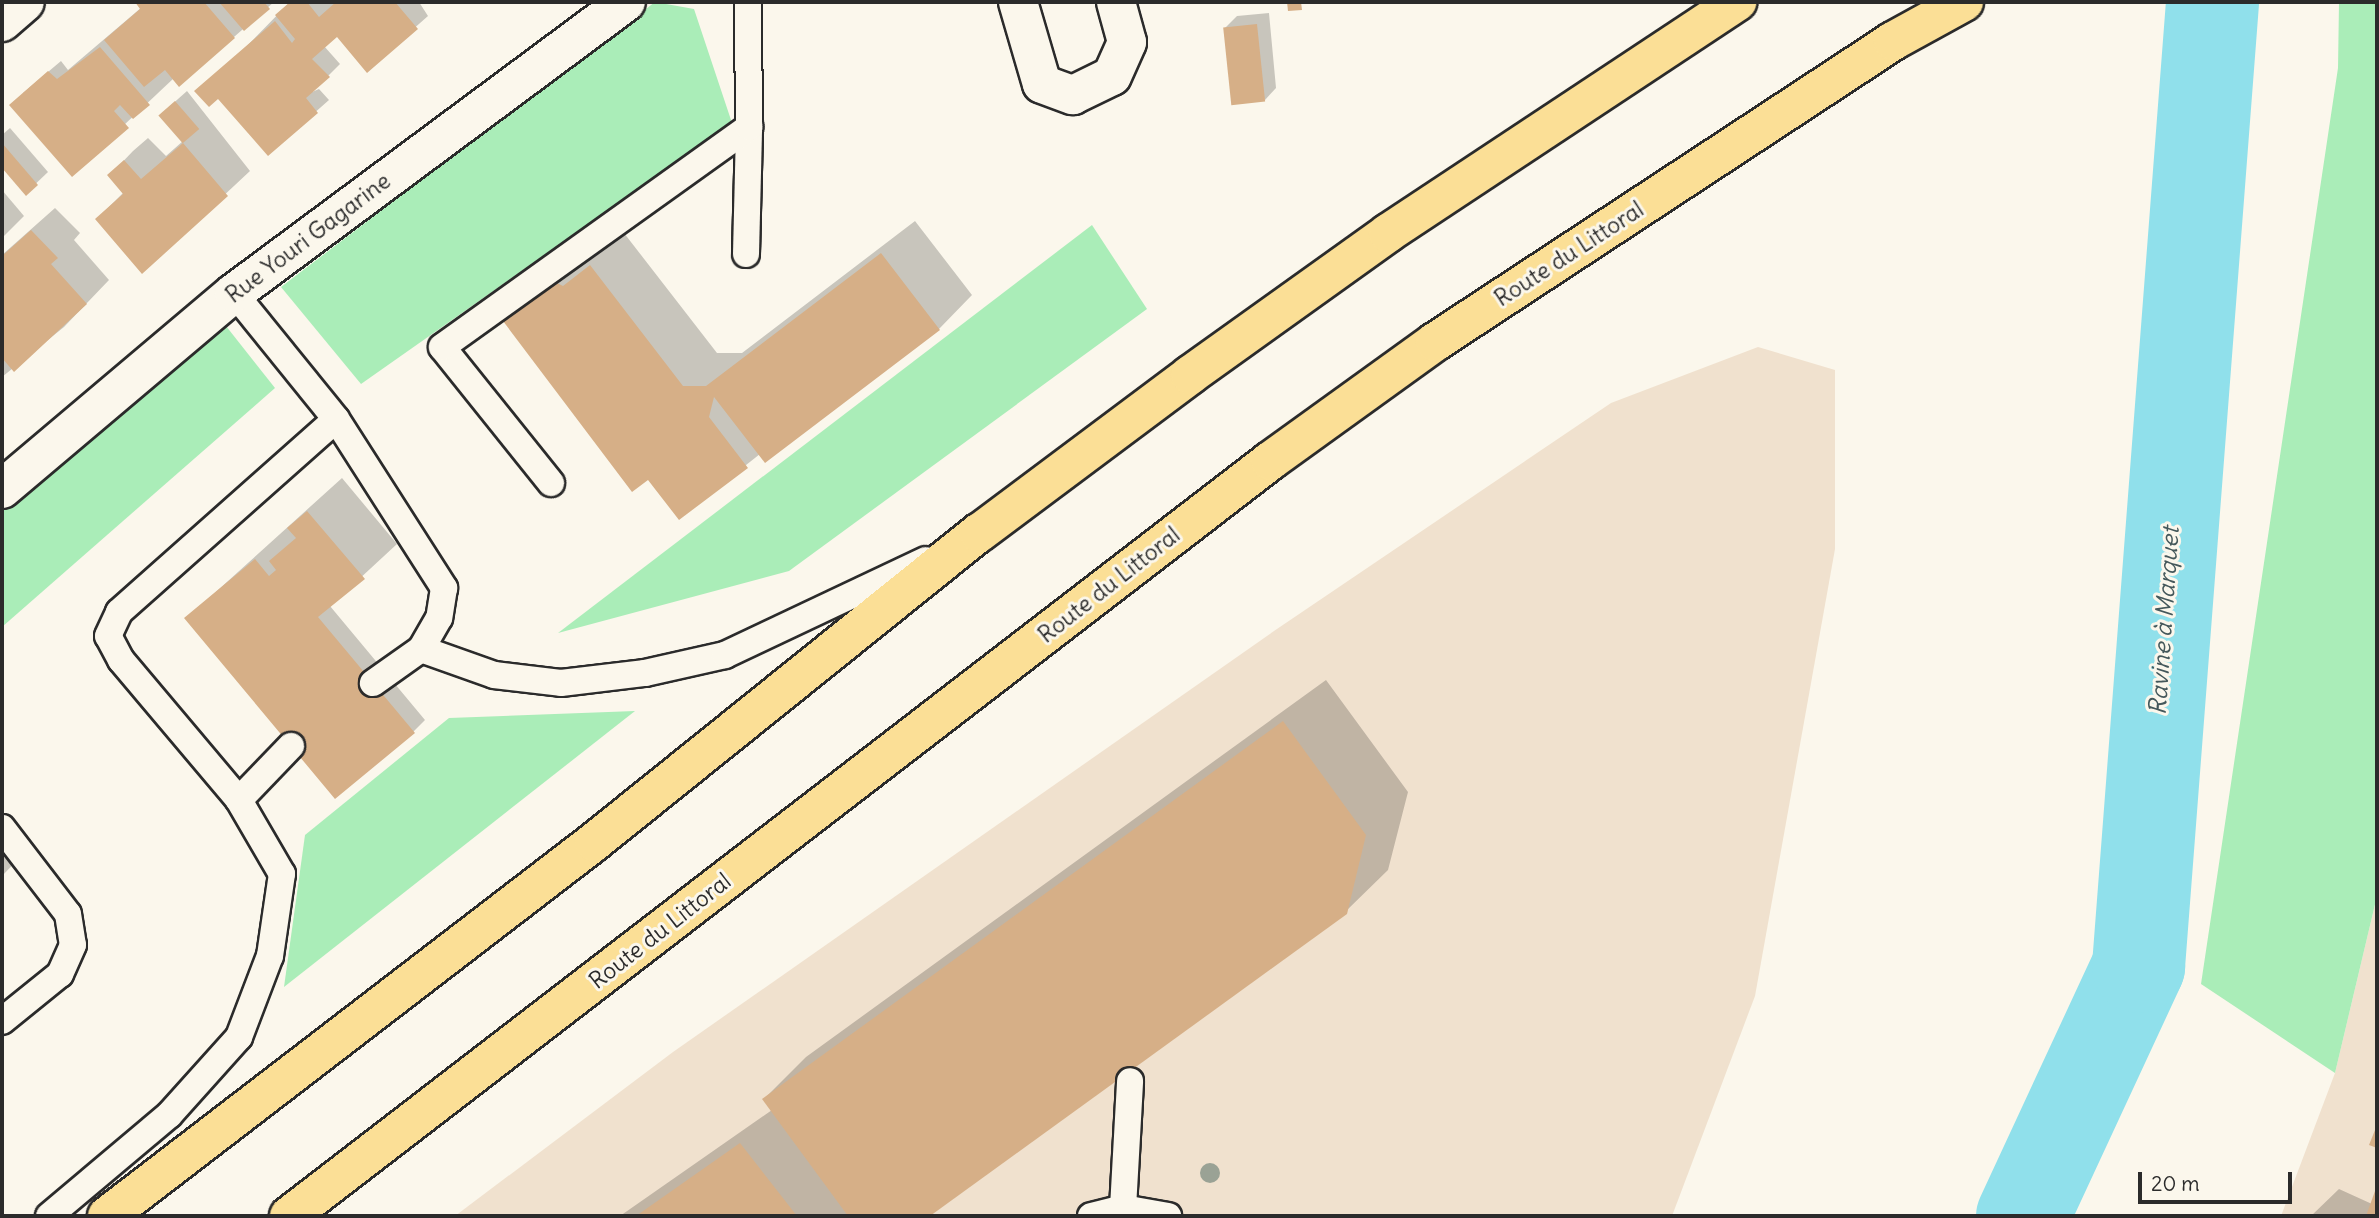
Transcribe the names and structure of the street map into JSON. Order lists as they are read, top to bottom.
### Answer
{
  "streets": {
    "highway": ["Route du Littoral"],
    "street": ["Rue Youri Gagarine"]
  },
  "water": ["Ravine à Marquet"],
  "scale_bar": "20 m"
}
